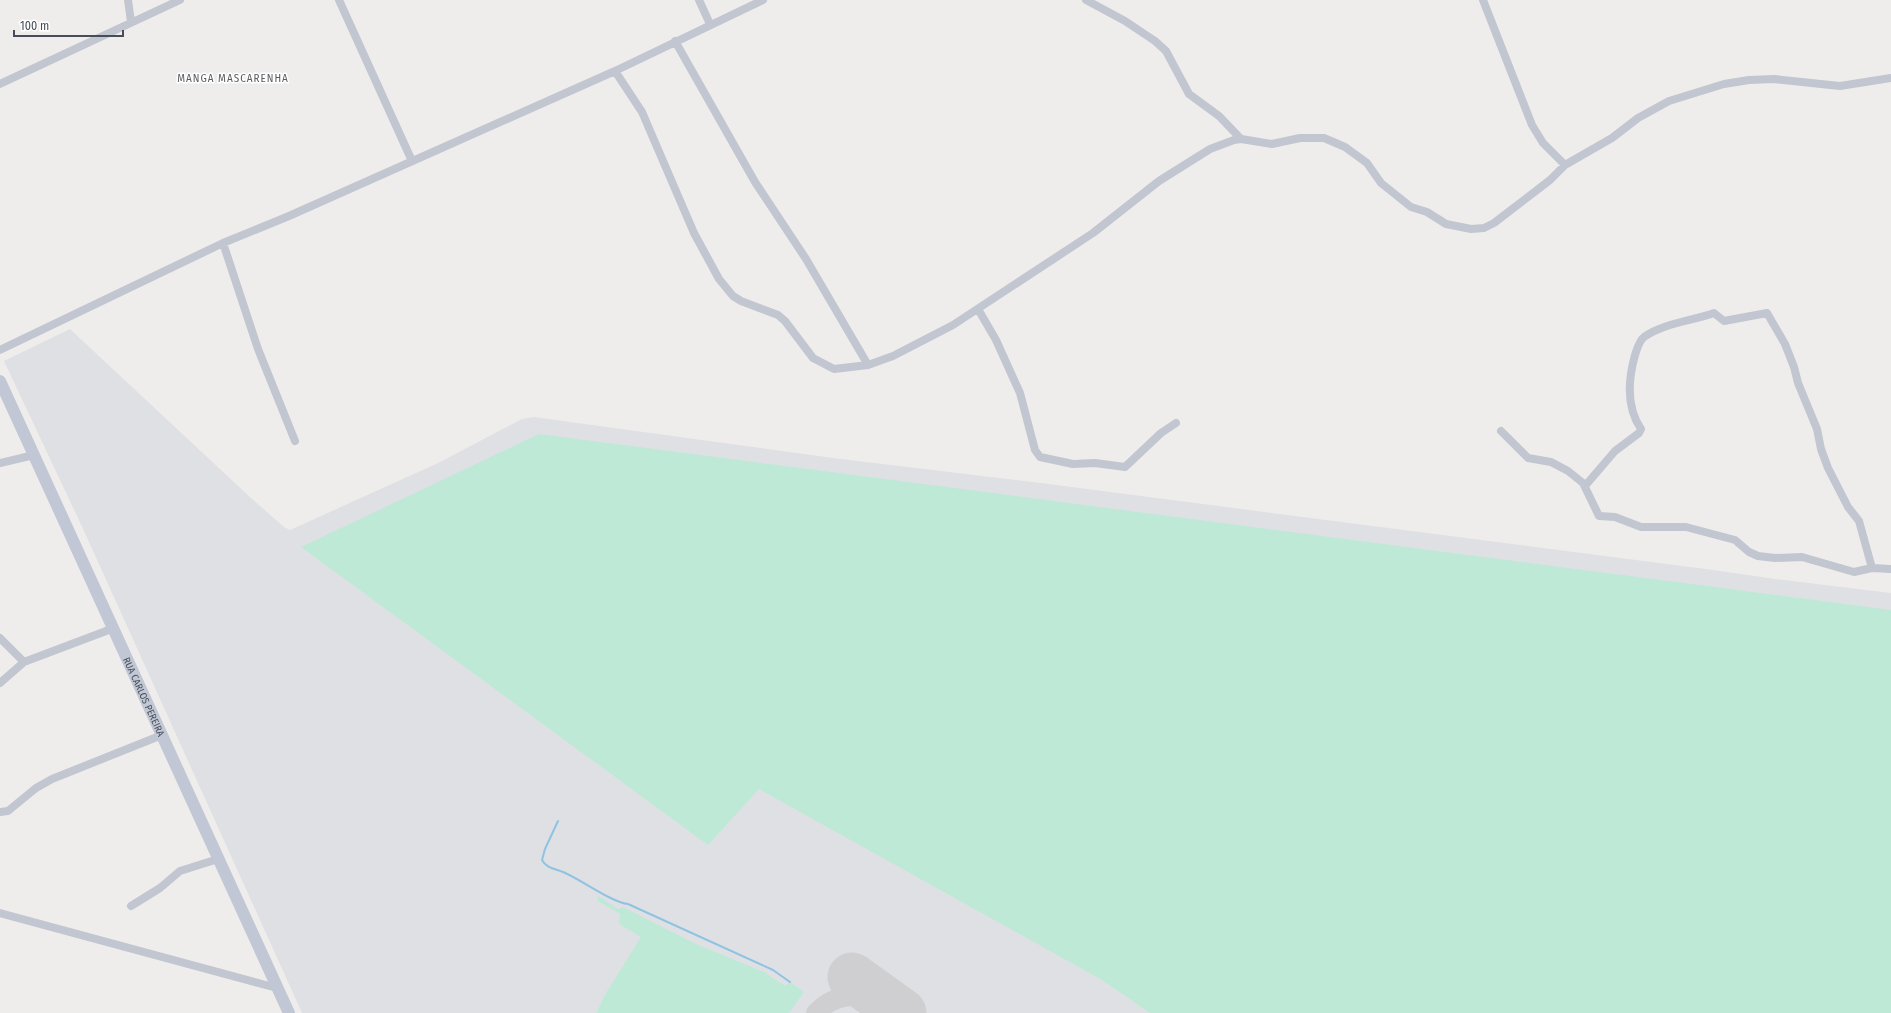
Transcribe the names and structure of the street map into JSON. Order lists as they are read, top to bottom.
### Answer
{
  "streets": {
    "main road": ["RUA CARLOS PEREIRA"]
  },
  "districts": ["MANGA MASCARENHA"],
  "scale_bar": "100 m"
}
